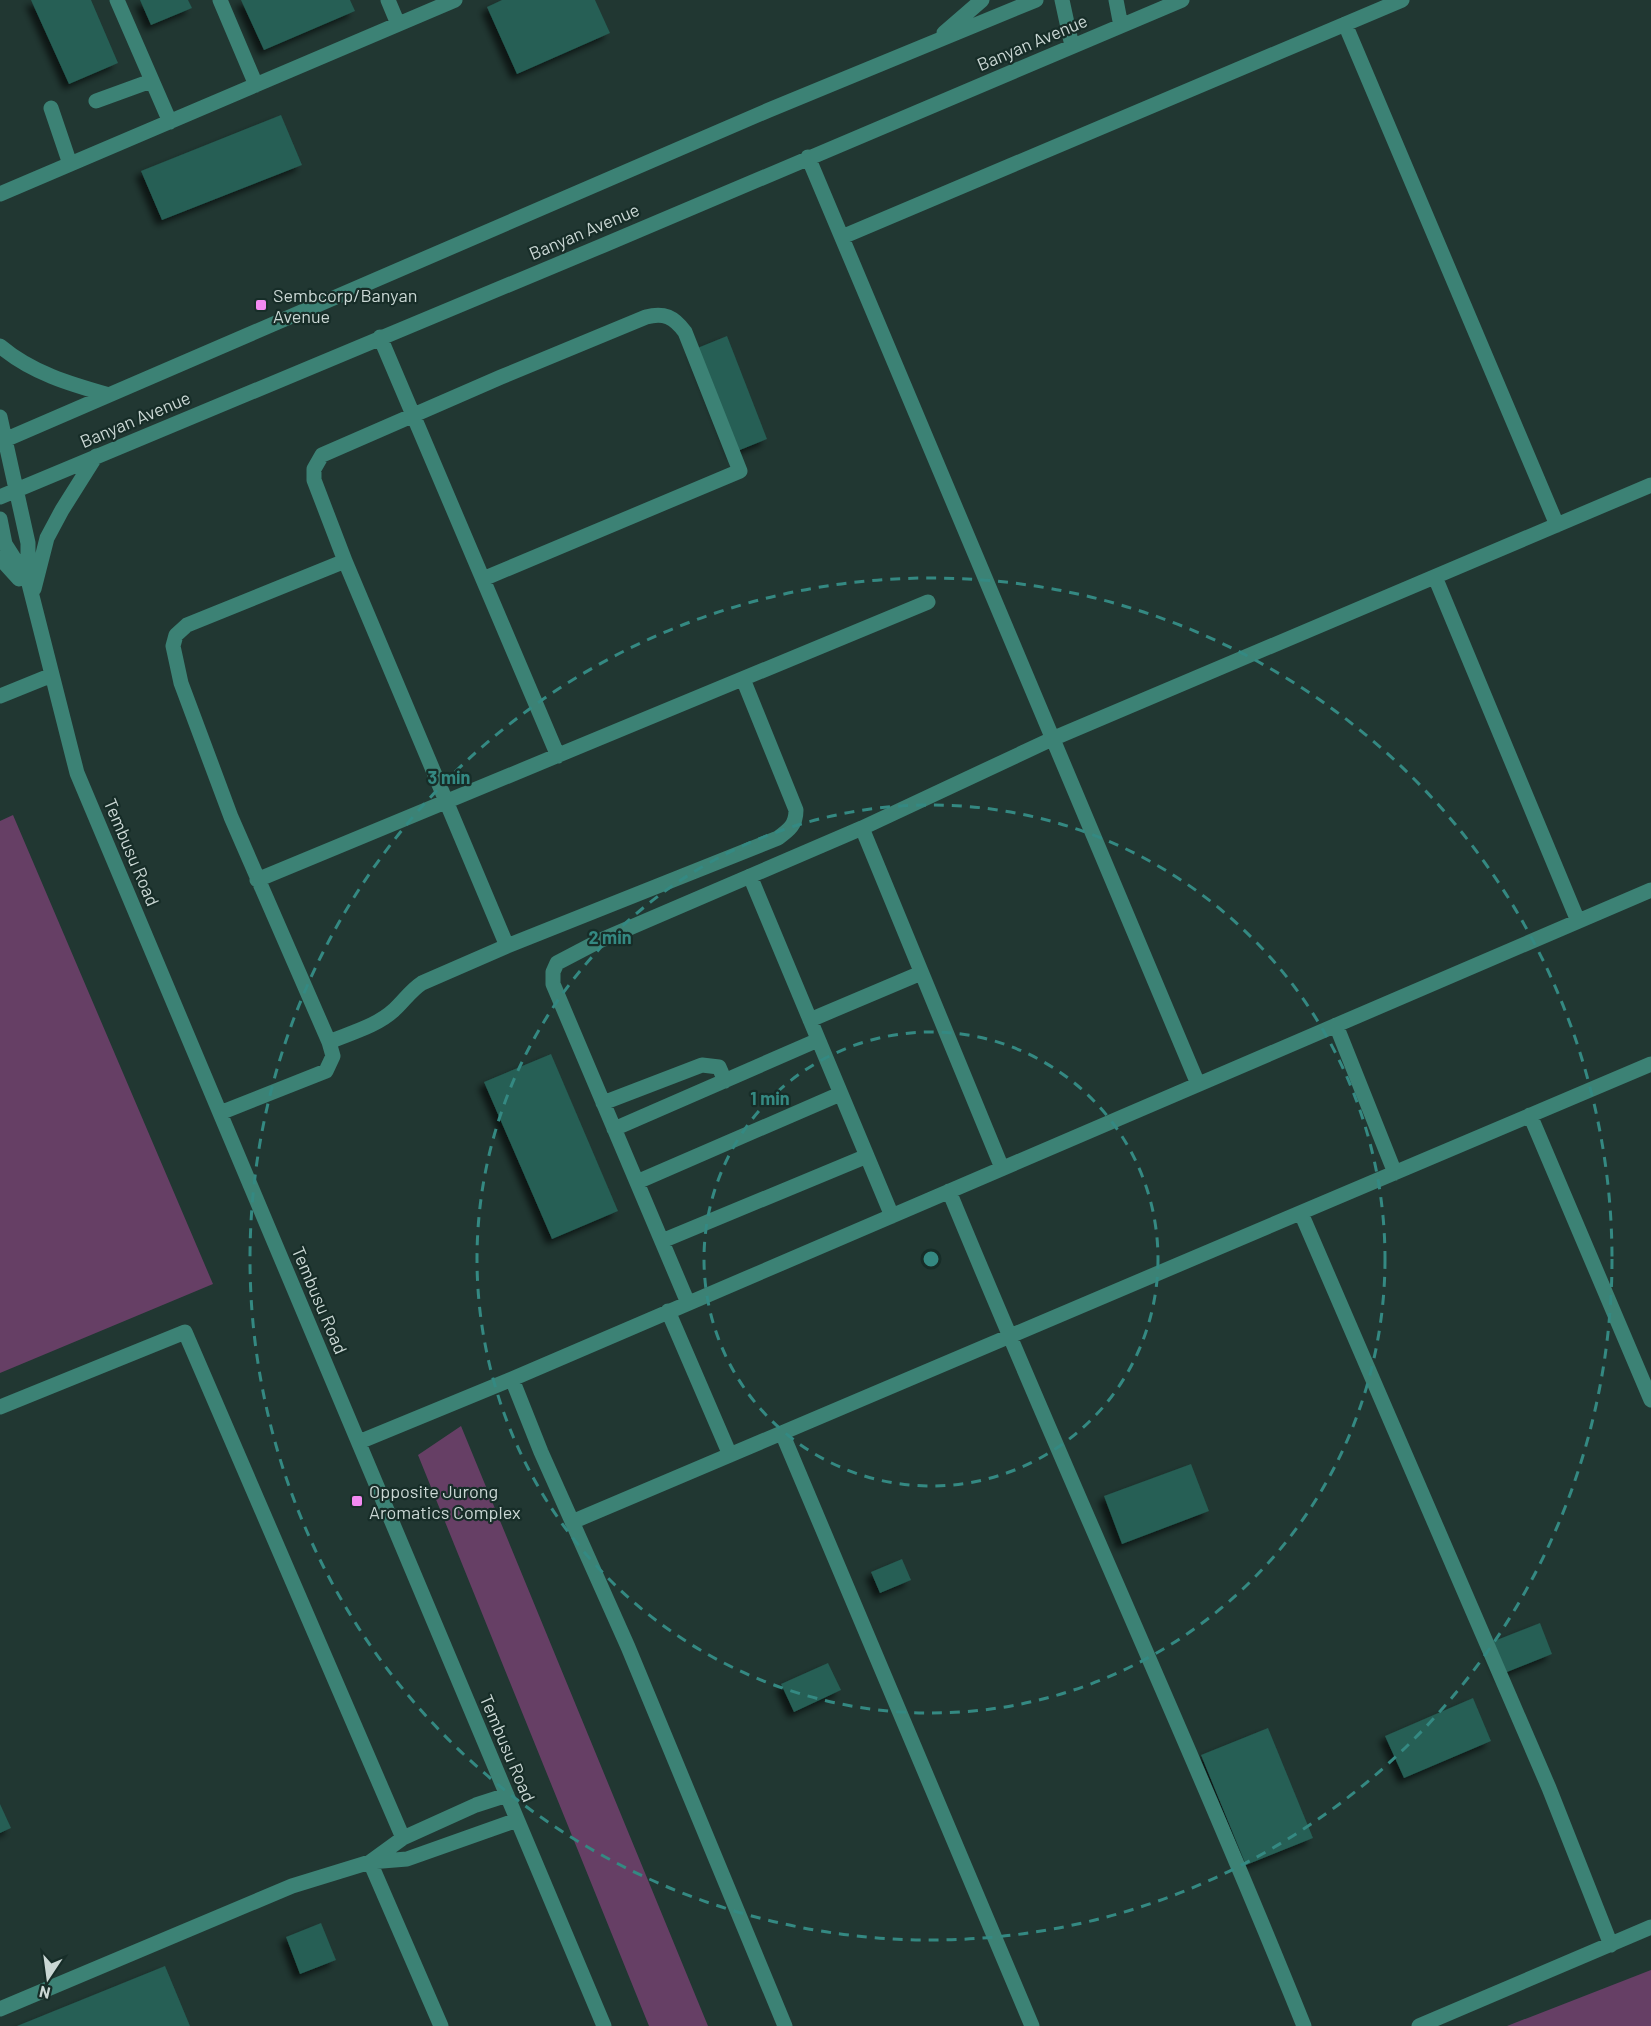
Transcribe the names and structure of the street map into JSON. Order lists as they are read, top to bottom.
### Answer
{
  "streets": {
    "street": ["Banyan Avenue", "Tembusu Road"]
  },
  "crossings": [
    ["Banyan Avenue", "Tembusu Road"]
  ],
  "places": {
    "transit": ["Sembcorp/Banyan Avenue", "Opposite Jurong Aromatics Complex"]
  },
  "north": "bottom",
  "rings": ["3 min", "2 min", "1 min"]
}
